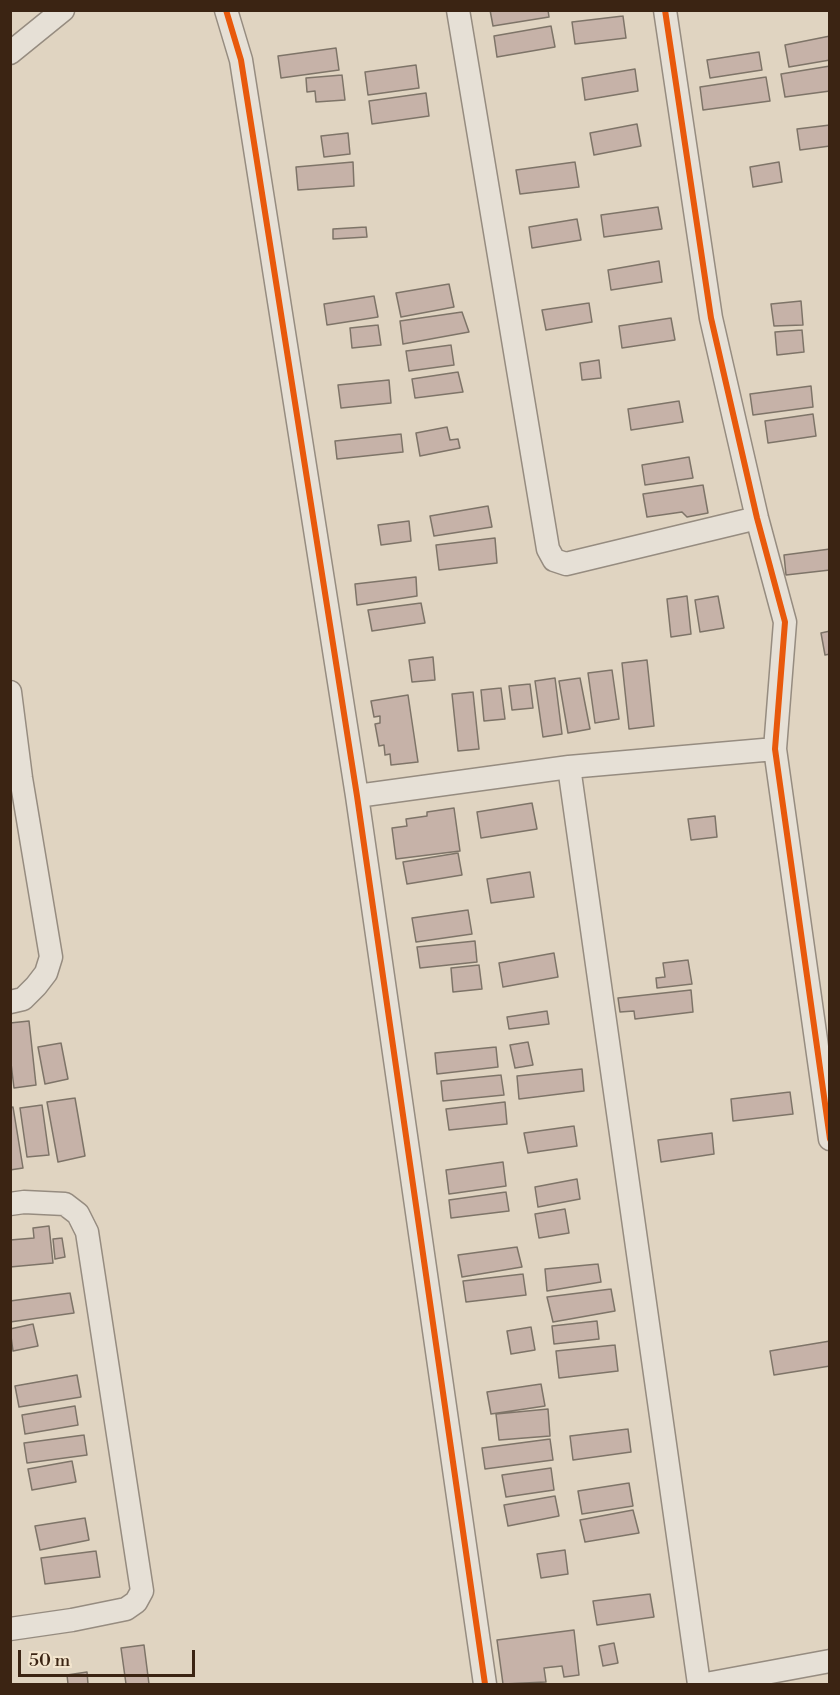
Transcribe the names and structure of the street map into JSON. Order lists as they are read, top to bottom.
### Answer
{
  "scale_bar": "50 m"
}
